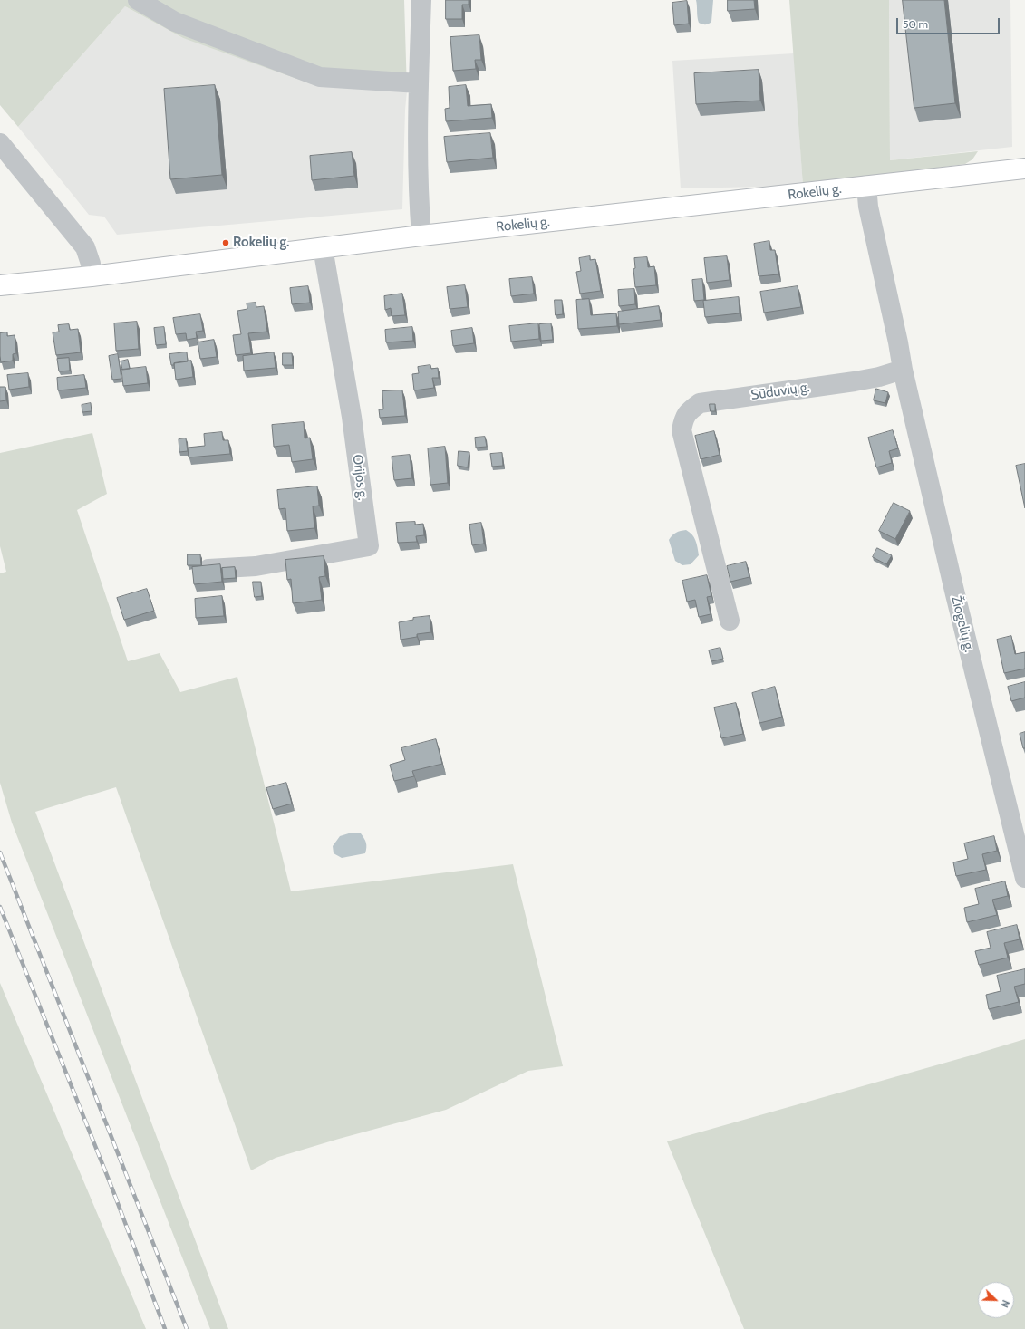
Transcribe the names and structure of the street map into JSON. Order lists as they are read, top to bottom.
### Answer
{
  "streets": {
    "main road": ["Rokelių g."],
    "street": ["Sūduvių g.", "Orijos g.", "Žiogelių g."]
  },
  "crossings": [
    ["Rokelių g.", "Orijos g."],
    ["Sūduvių g.", "Žiogelių g."]
  ],
  "places": ["Rokelių g."],
  "scale_bar": "50 m",
  "north": "bottom right"
}
